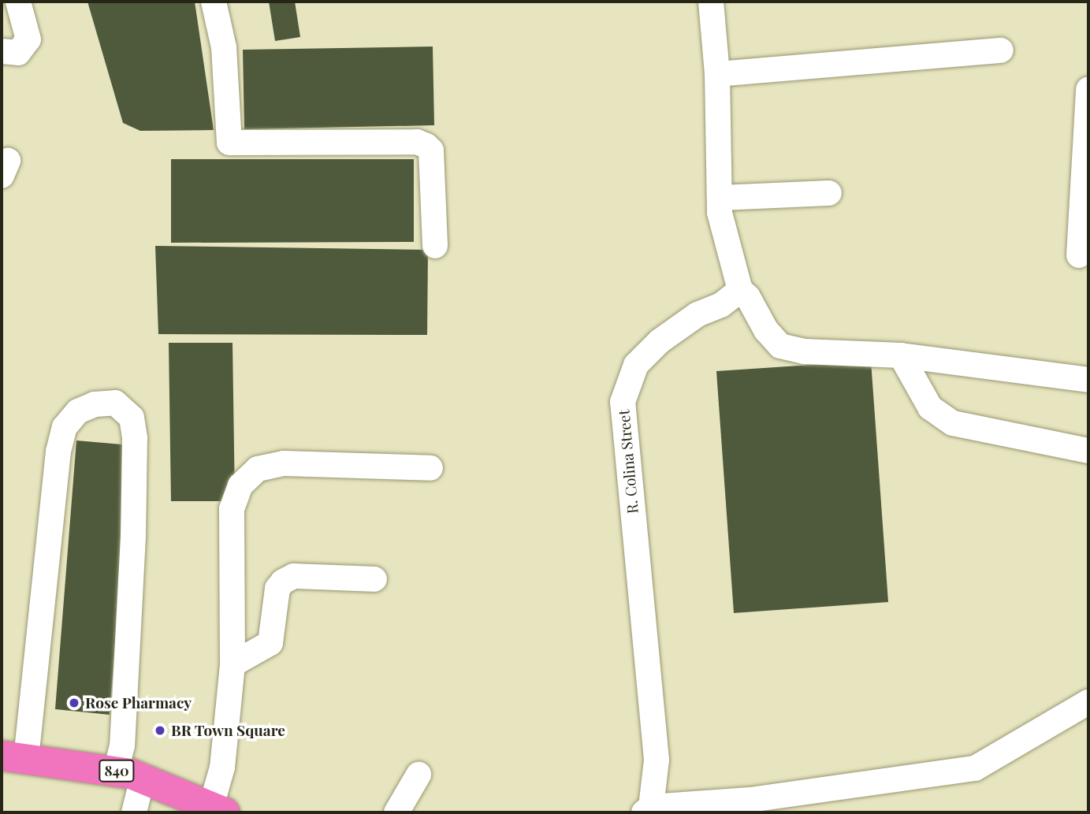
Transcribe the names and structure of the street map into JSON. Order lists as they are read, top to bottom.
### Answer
{
  "streets": {
    "highway": ["840"],
    "street": ["R. Colina Street"]
  },
  "places": ["Rose Pharmacy", "BR Town Square"]
}
